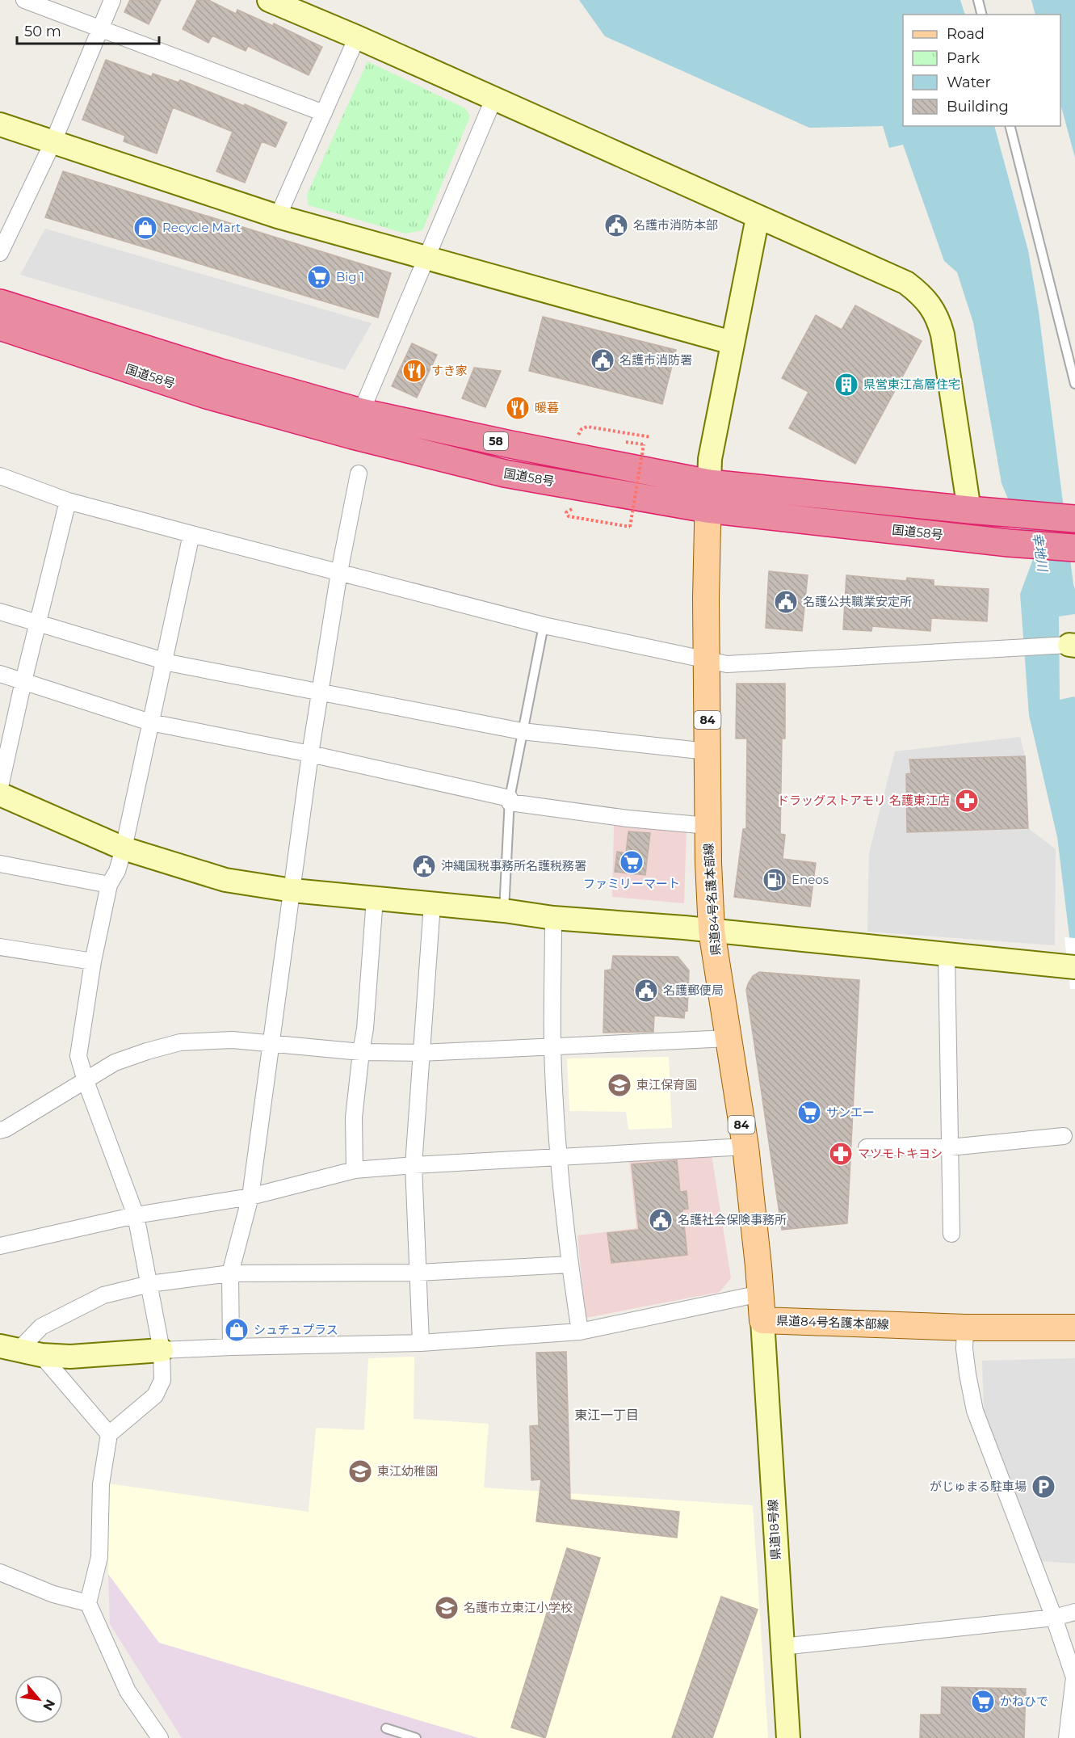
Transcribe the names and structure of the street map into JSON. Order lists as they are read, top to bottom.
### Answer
{
  "streets": {
    "highway": ["国道58号", "58"],
    "main road": ["84", "県道84号名護本部線"],
    "street": ["県道18号線"]
  },
  "crossings": [
    ["国道58号", "県道84号名護本部線"],
    ["県道84号名護本部線", "県道18号線"]
  ],
  "districts": ["東江一丁目"],
  "water": ["幸地川"],
  "places": {
    "public building": [
      "名護市消防本部",
      "名護市消防署",
      "名護公共職業安定所",
      "沖縄国税事務所名護税務署",
      "名護郵便局",
      "名護社会保険事務所"
    ],
    "shop": ["Recycle Mart", "シュチュプラス"],
    "supermarket": [
      "Big 1",
      "ファミリーマート",
      "サンエー",
      "かねひで"
    ],
    "restaurant": ["すき家", "暖暮"],
    "building": ["県営東江高層住宅"],
    "pharmacy": ["ドラッグストアモリ 名護東江店", "マツモトキヨシ"],
    "fuel station": ["Eneos"],
    "school or university": ["東江保育園", "東江幼稚園", "名護市立東江小学校"],
    "parking": ["がじゅまる駐車場"]
  },
  "legend": [
    "Road",
    "Park",
    "Water",
    "Building"
  ],
  "scale_bar": "50 m",
  "north": "bottom right"
}
